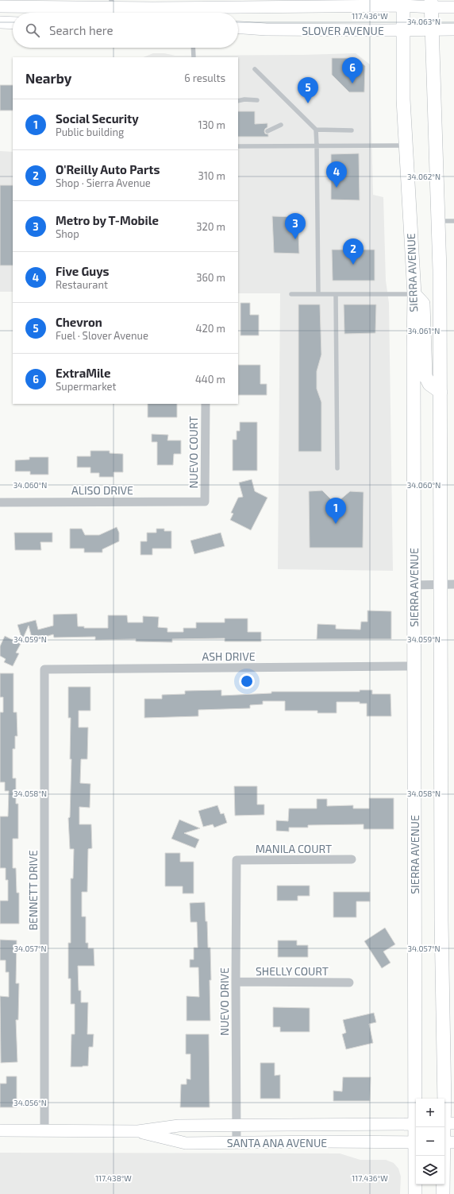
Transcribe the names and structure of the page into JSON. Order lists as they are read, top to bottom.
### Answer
{
  "streets": {
    "main road": ["SLOVER AVENUE", "SIERRA AVENUE", "SANTA ANA AVENUE"],
    "street": [
      "NUEVO COURT",
      "ALISO DRIVE",
      "ASH DRIVE",
      "MANILA COURT",
      "BENNETT DRIVE",
      "SHELLY COURT",
      "NUEVO DRIVE"
    ]
  },
  "crossings": [
    ["SLOVER AVENUE", "SIERRA AVENUE"],
    ["SIERRA AVENUE", "ASH DRIVE"],
    ["NUEVO COURT", "ALISO DRIVE"],
    ["ASH DRIVE", "BENNETT DRIVE"],
    ["MANILA COURT", "NUEVO DRIVE"],
    ["BENNETT DRIVE", "SANTA ANA AVENUE"],
    ["SHELLY COURT", "NUEVO DRIVE"],
    ["NUEVO DRIVE", "SANTA ANA AVENUE"]
  ],
  "page": {
    "search": "Search here",
    "pins": [
      "6",
      "5",
      "4",
      "3",
      "2",
      "1"
    ],
    "heading": ["Nearby", "6 results"],
    "list": [
      {
        "mark": "1",
        "name": "Social Security",
        "note": "Public building",
        "value": "130 m"
      },
      {
        "mark": "2",
        "name": "O'Reilly Auto Parts",
        "note": "Shop · Sierra Avenue",
        "value": "310 m"
      },
      {
        "mark": "3",
        "name": "Metro by T-Mobile",
        "note": "Shop",
        "value": "320 m"
      },
      {
        "mark": "4",
        "name": "Five Guys",
        "note": "Restaurant",
        "value": "360 m"
      },
      {
        "mark": "5",
        "name": "Chevron",
        "note": "Fuel · Slover Avenue",
        "value": "420 m"
      },
      {
        "mark": "6",
        "name": "ExtraMile",
        "note": "Supermarket",
        "value": "440 m"
      }
    ],
    "map_buttons": ["+", "−"]
  },
  "coordinates": [
    "117.436°W",
    "34.063°N",
    "34.062°N",
    "34.061°N",
    "34.060°N",
    "34.059°N",
    "34.058°N",
    "34.057°N",
    "34.056°N",
    "117.438°W"
  ]
}
